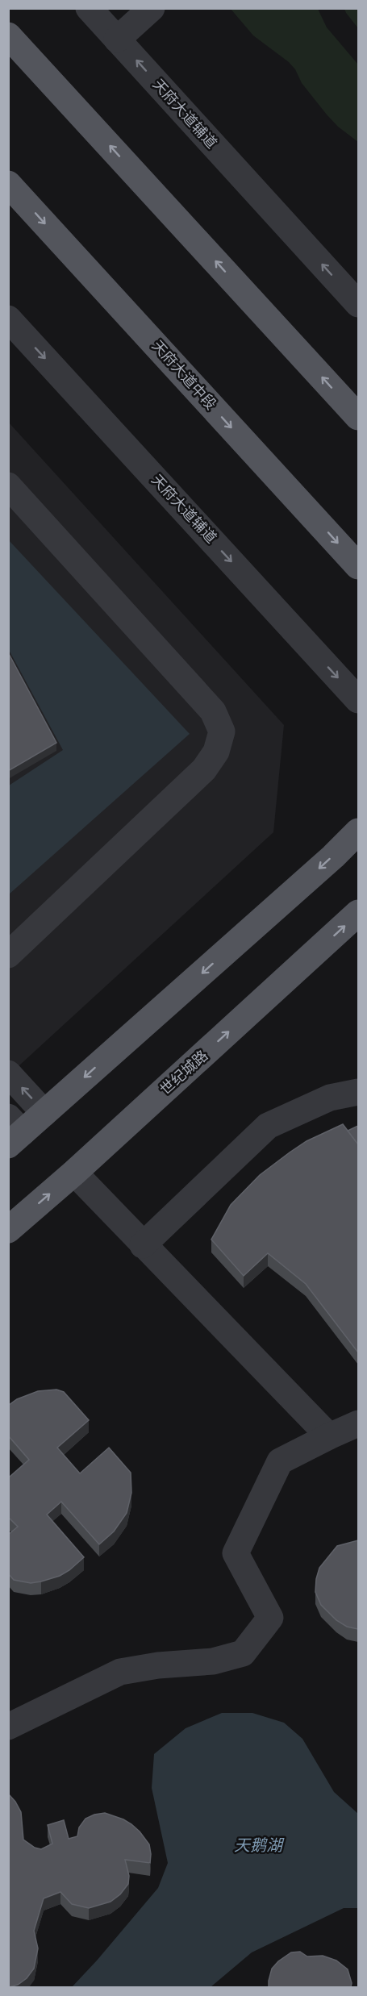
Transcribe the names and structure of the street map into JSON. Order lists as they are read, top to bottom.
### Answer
{
  "streets": {
    "main road": ["天府大道中段", "世纪城路"],
    "street": ["天府大道辅道"]
  },
  "water": ["天鹅湖"]
}
